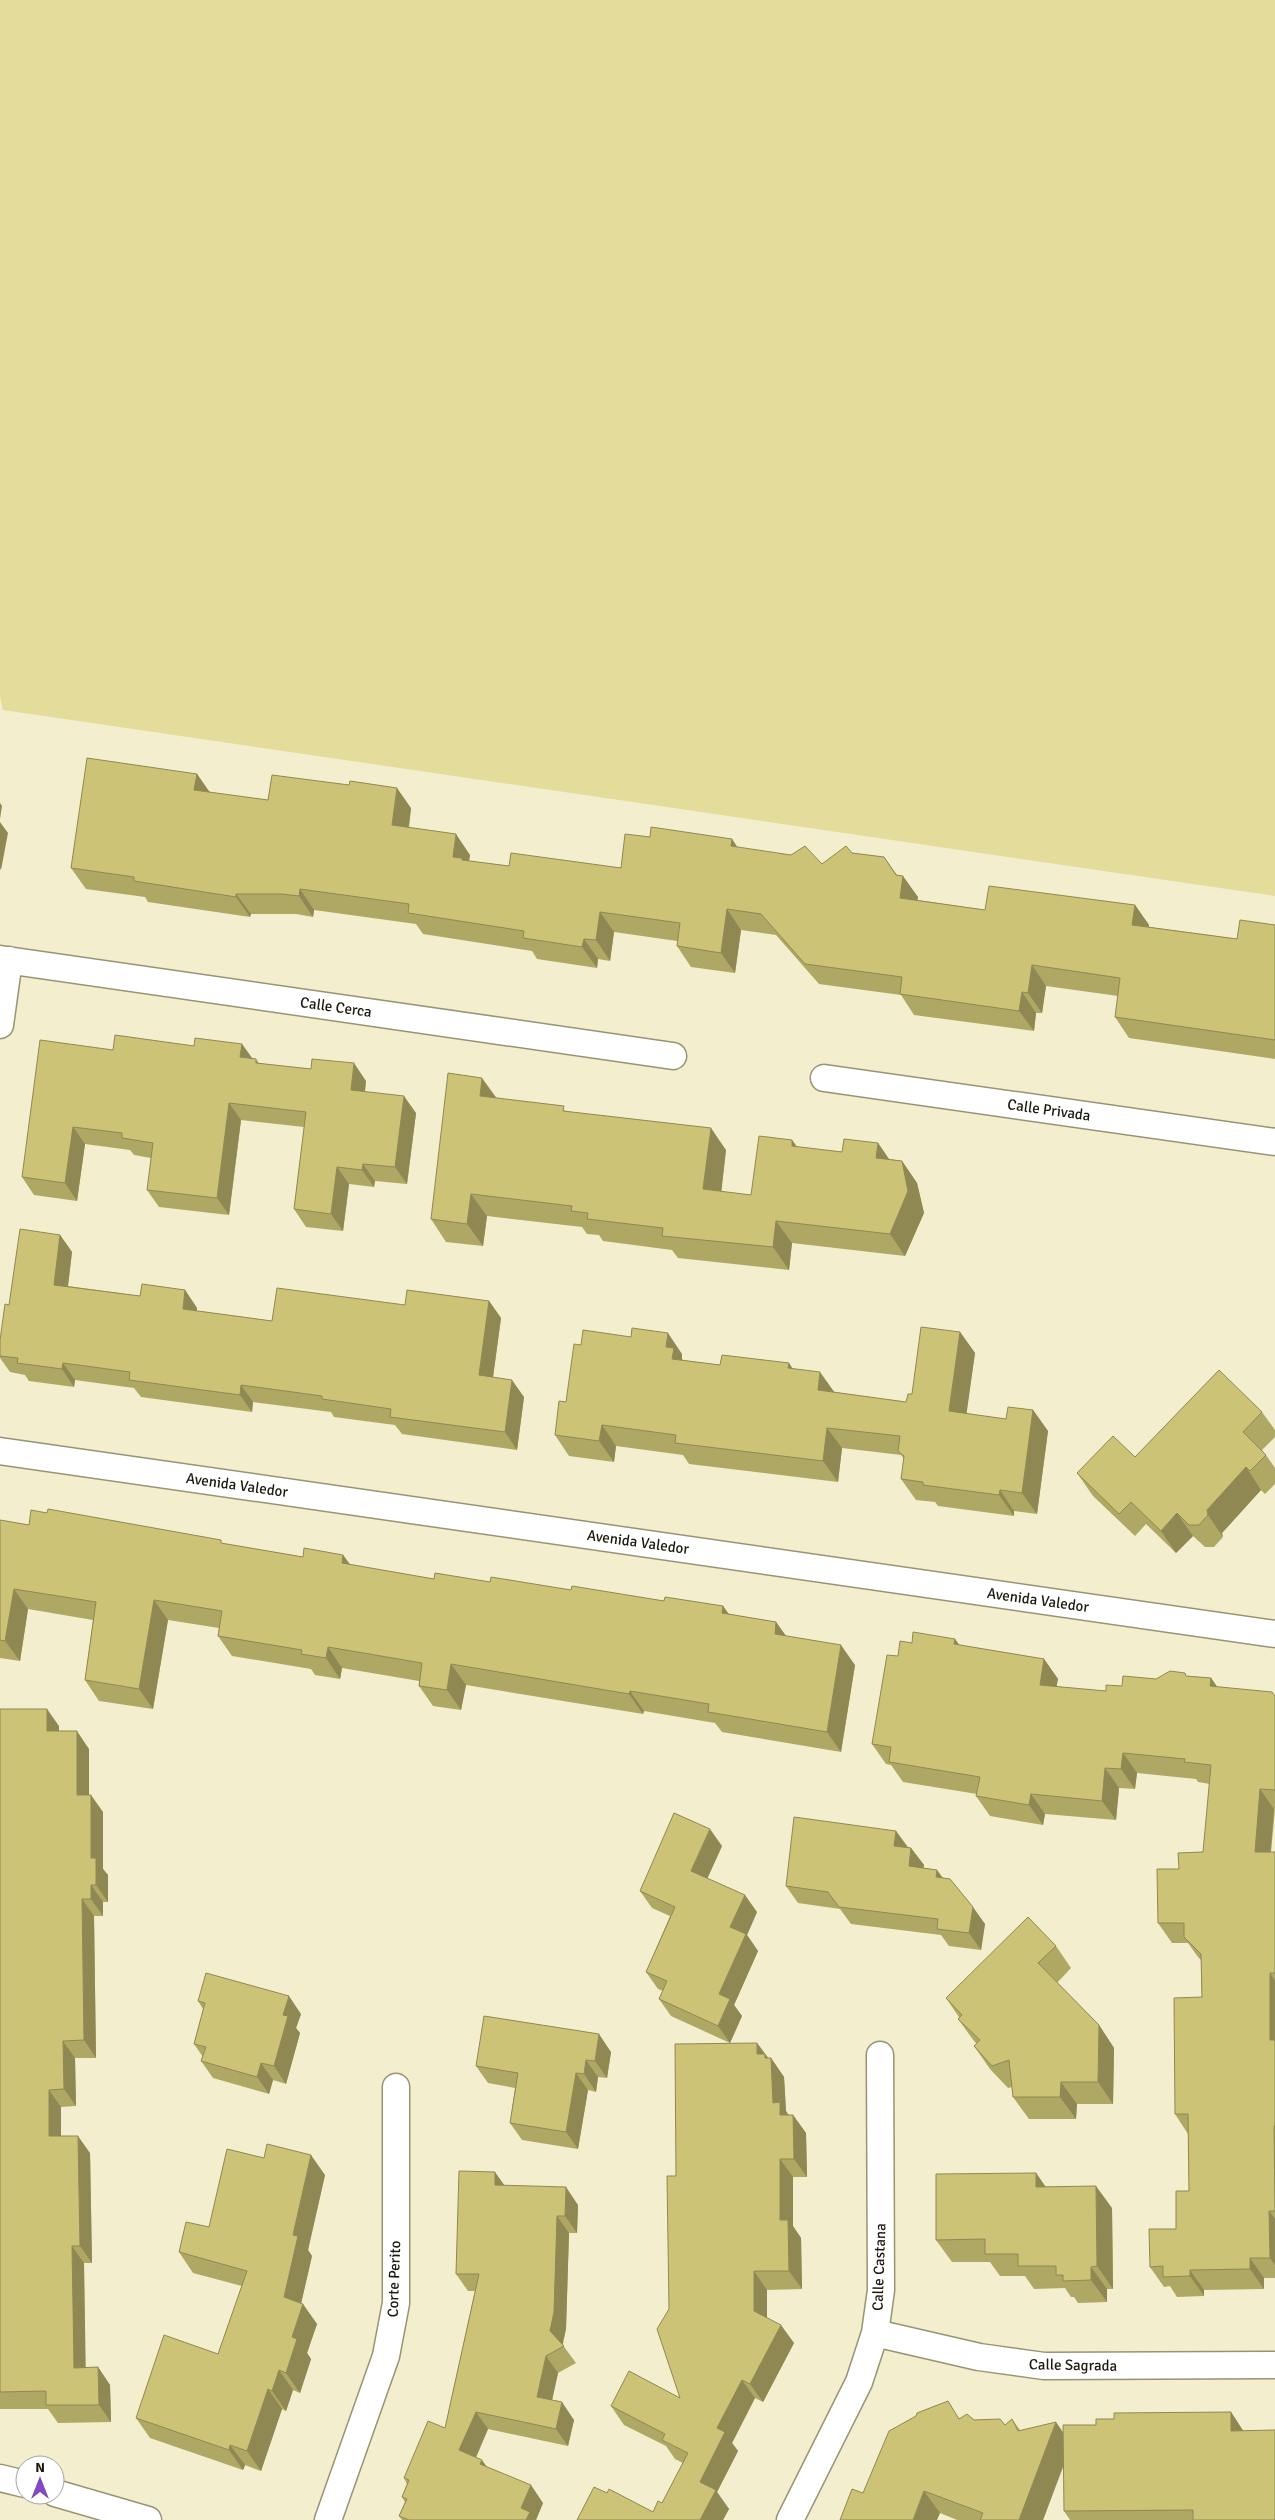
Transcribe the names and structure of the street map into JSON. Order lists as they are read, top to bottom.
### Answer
{
  "streets": {
    "street": [
      "Calle Cerca",
      "Calle Privada",
      "Avenida Valedor",
      "Calle Castana",
      "Corte Perito",
      "Calle Sagrada"
    ]
  },
  "crossings": [
    ["Calle Castana", "Calle Sagrada"]
  ],
  "north": "top"
}
